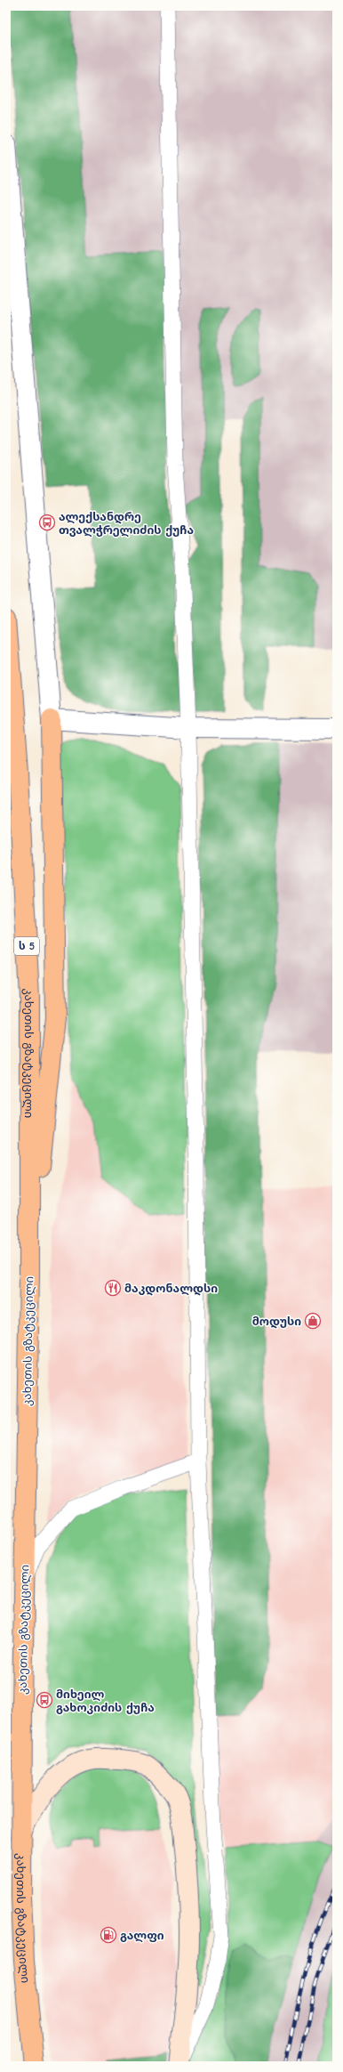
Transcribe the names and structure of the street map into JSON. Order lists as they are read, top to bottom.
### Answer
{
  "streets": {
    "highway": ["ს 5", "კახეთის გზატკეცილი"]
  },
  "places": {
    "bus stop": ["ალექსანდრე თვალჭრელიძის ქუჩა", "მიხეილ გახოკიძის ქუჩა"],
    "restaurant": ["მაკდონალდსი"],
    "shop": ["მოდუსი"],
    "fuel station": ["გალფი"]
  }
}
